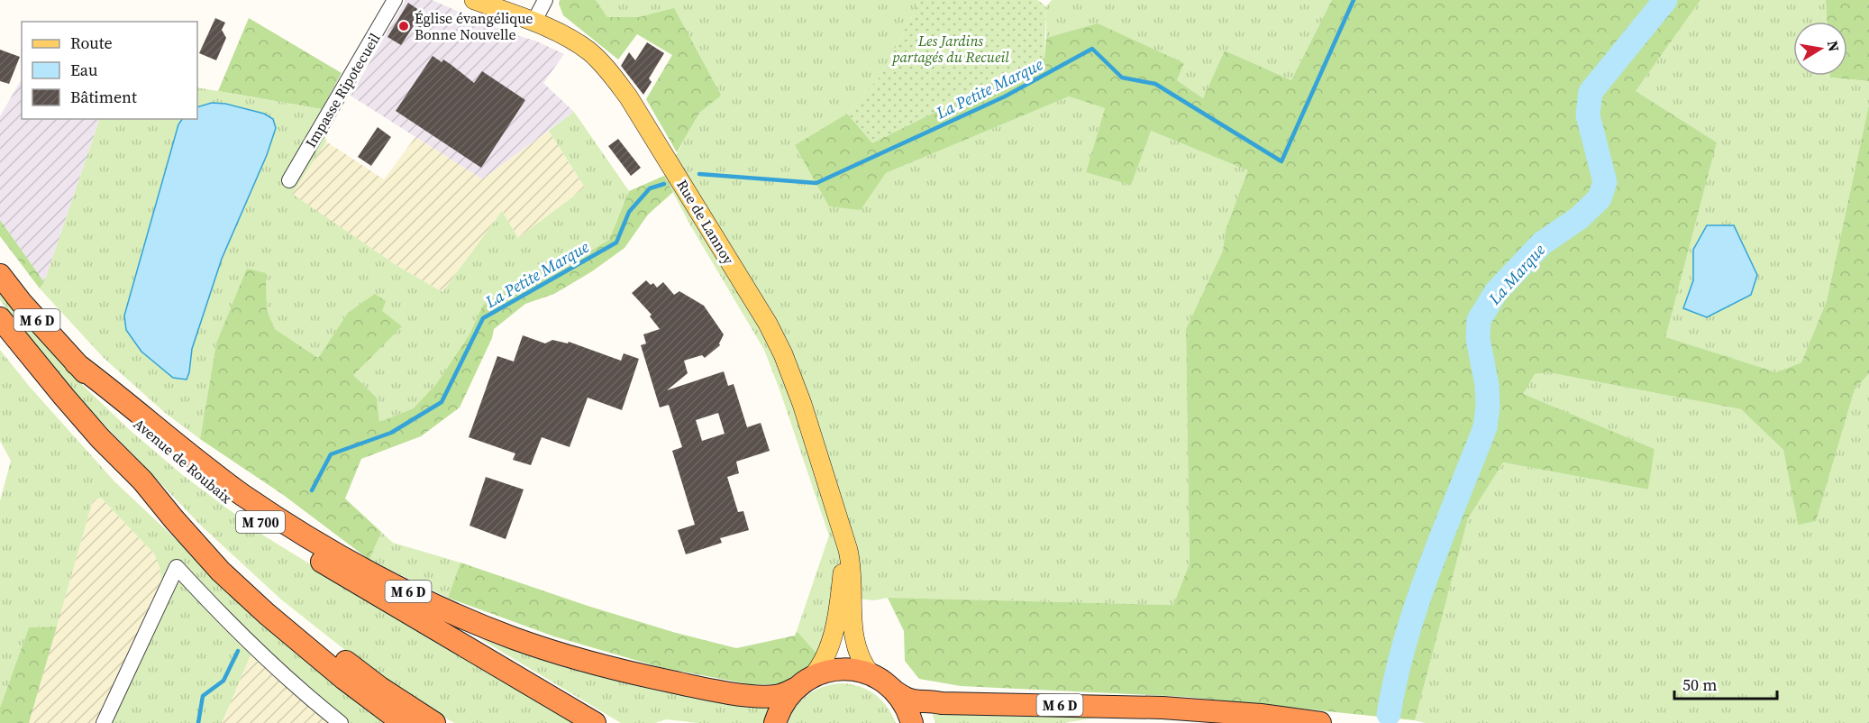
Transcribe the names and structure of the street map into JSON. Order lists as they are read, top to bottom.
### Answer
{
  "streets": {
    "highway": ["M 6 D", "Avenue de Roubaix", "M 700"],
    "main road": ["Rue de Lannoy"],
    "street": ["Impasse Ripotecueil"]
  },
  "crossings": [
    ["Rue de Lannoy", "M 6 D"],
    ["M 6 D", "Avenue de Roubaix"]
  ],
  "water": ["La Petite Marque", "La Marque"],
  "parks": ["Les Jardins partagés du Recueil"],
  "places": ["Église évangélique Bonne Nouvelle"],
  "legend": ["Route", "Eau", "Bâtiment"],
  "scale_bar": "50 m",
  "north": "right"
}
